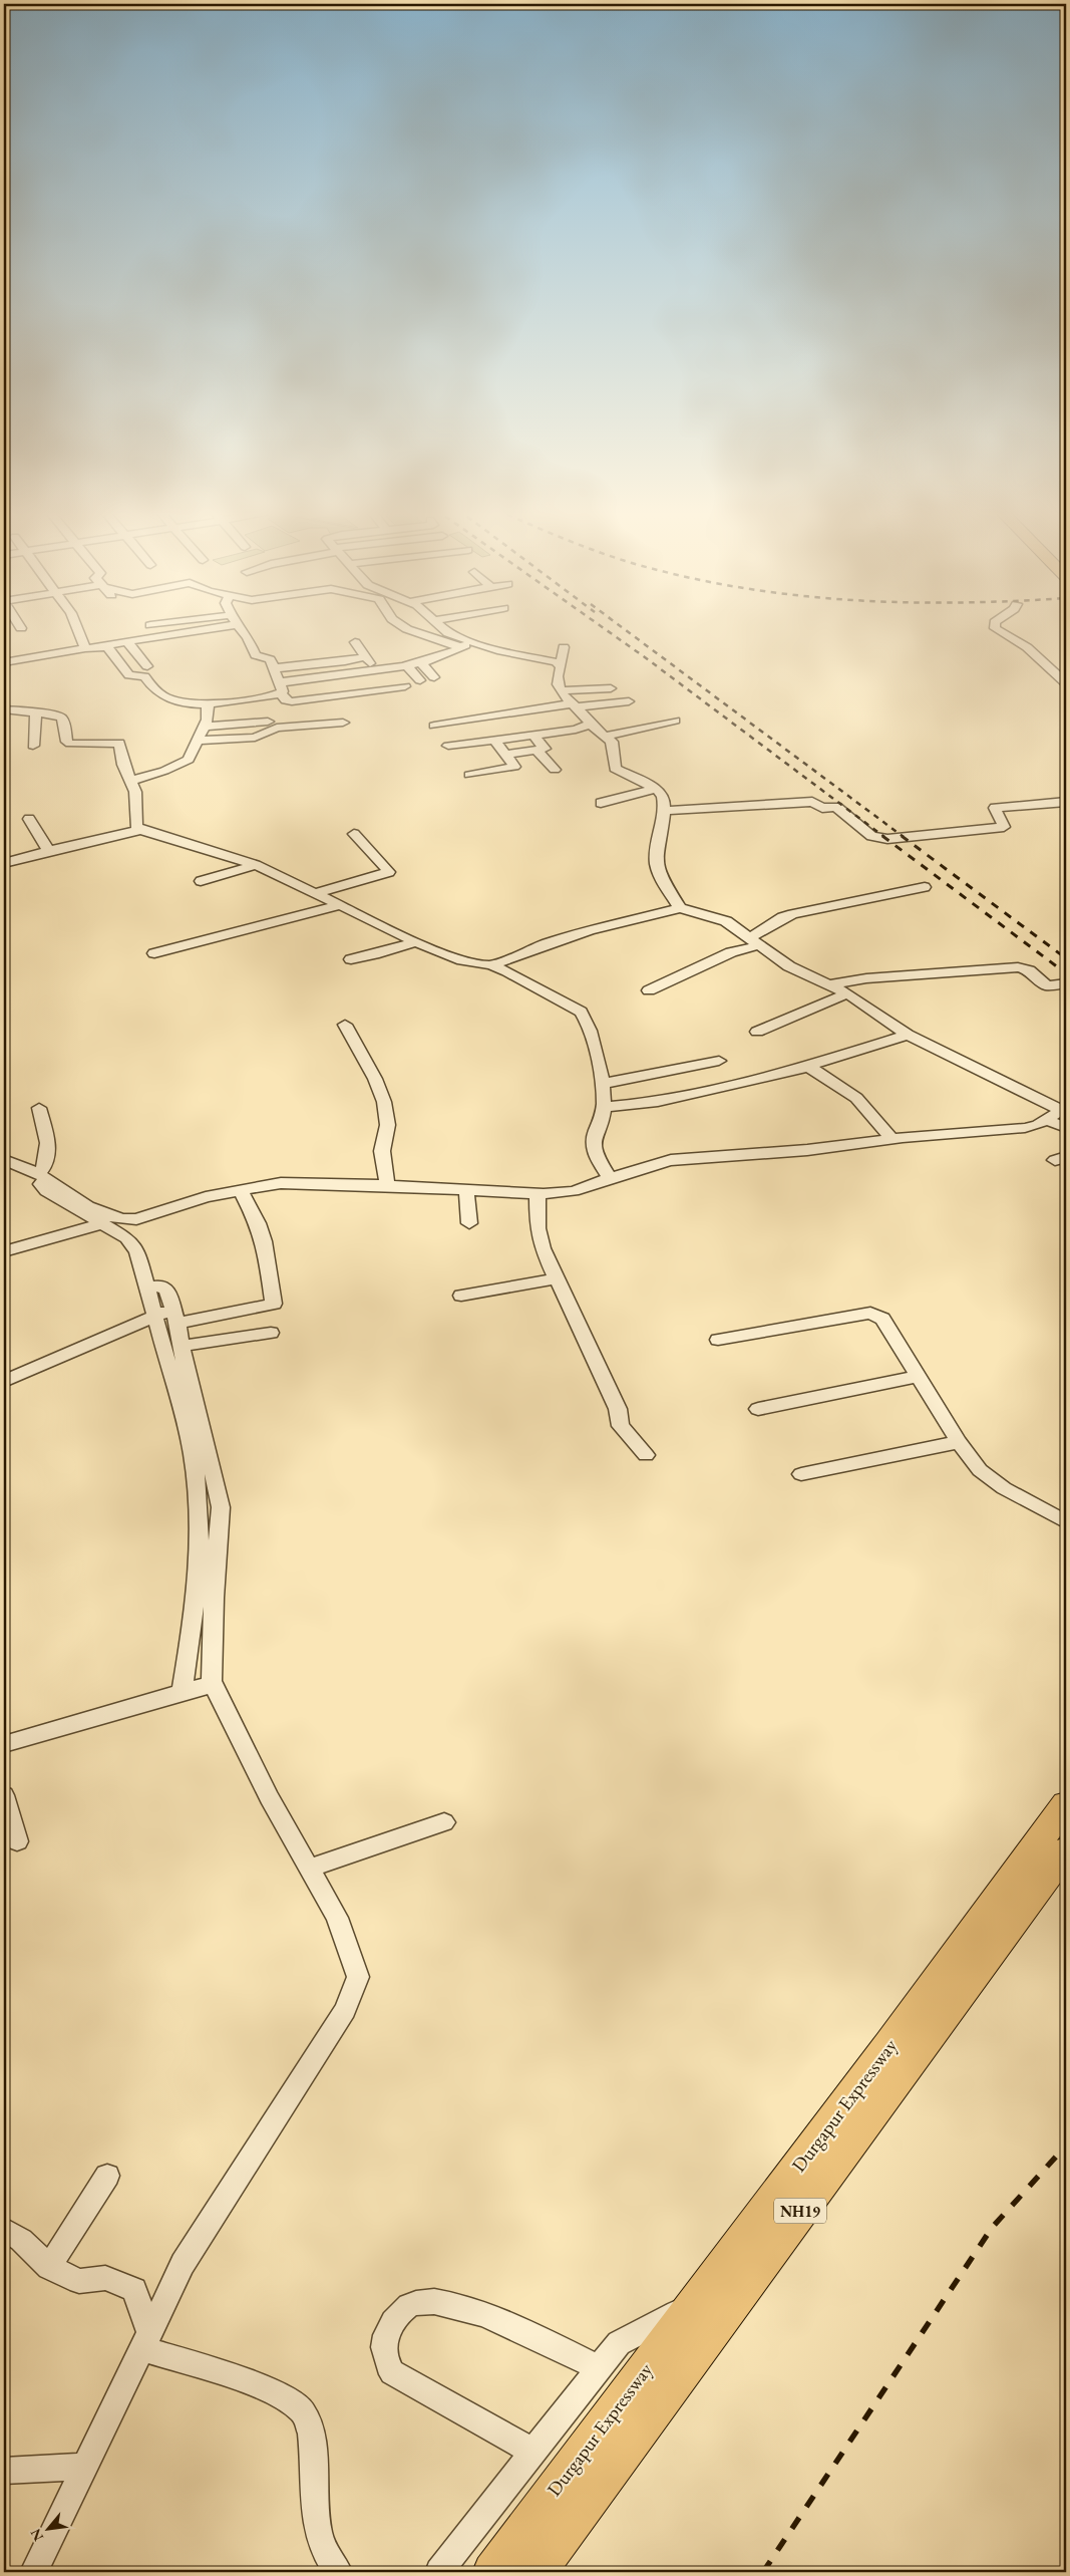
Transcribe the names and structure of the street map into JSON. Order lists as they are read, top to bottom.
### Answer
{
  "streets": {
    "highway": ["Durgapur Expressway", "NH19"]
  },
  "north": "bottom left"
}
